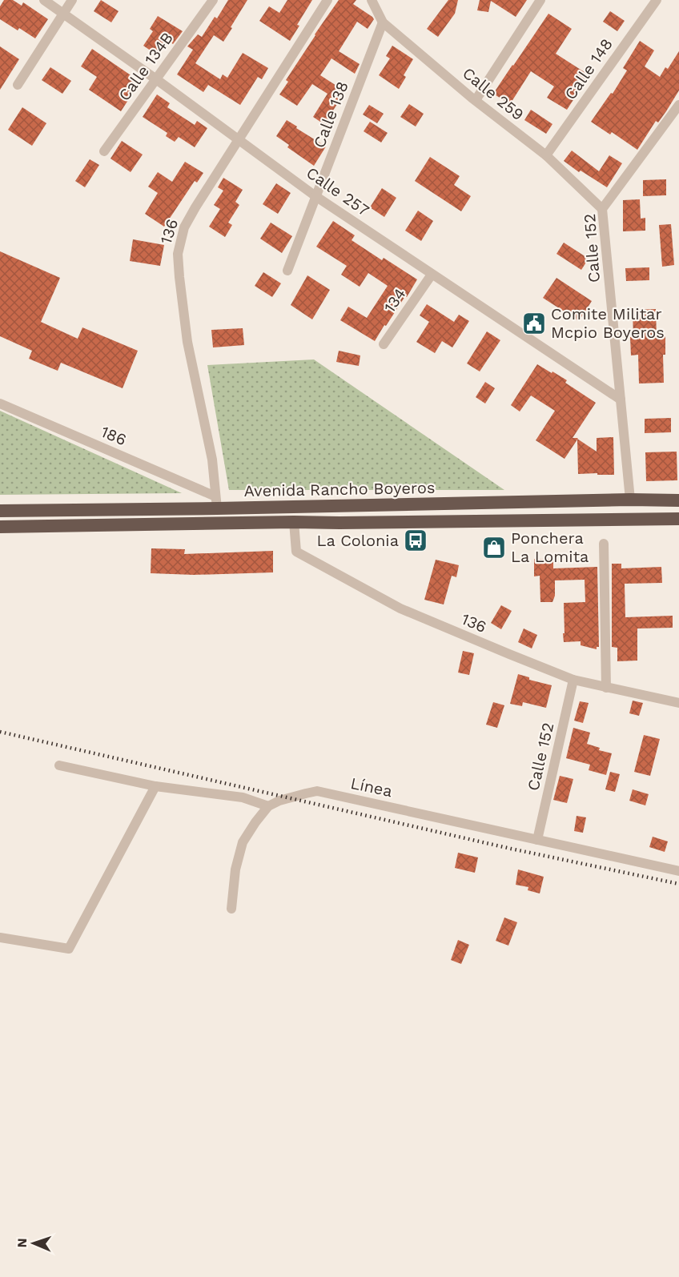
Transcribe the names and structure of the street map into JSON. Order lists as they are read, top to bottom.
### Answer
{
  "streets": {
    "highway": ["Avenida Rancho Boyeros"],
    "street": [
      "Calle 134B",
      "Calle 148",
      "Calle 259",
      "Calle 138",
      "Calle 257",
      "136",
      "Calle 152",
      "134",
      "186",
      "Línea"
    ]
  },
  "crossings": [
    ["Calle 134B", "Calle 257"],
    ["Calle 148", "Calle 259"],
    ["Calle 259", "Calle 138"],
    ["Calle 259", "Calle 152"],
    ["Calle 138", "Calle 257"],
    ["Calle 257", "136"],
    ["Calle 257", "Calle 152"],
    ["Calle 257", "134"],
    ["136", "Calle 152"],
    ["136", "186"],
    ["136", "Avenida Rancho Boyeros"],
    ["Calle 152", "Avenida Rancho Boyeros"],
    ["Calle 152", "Línea"],
    ["186", "Avenida Rancho Boyeros"]
  ],
  "places": {
    "public building": ["Comite Militar Mcpio Boyeros"],
    "bus stop": ["La Colonia"],
    "shop": ["Ponchera La Lomita"]
  },
  "north": "left"
}
